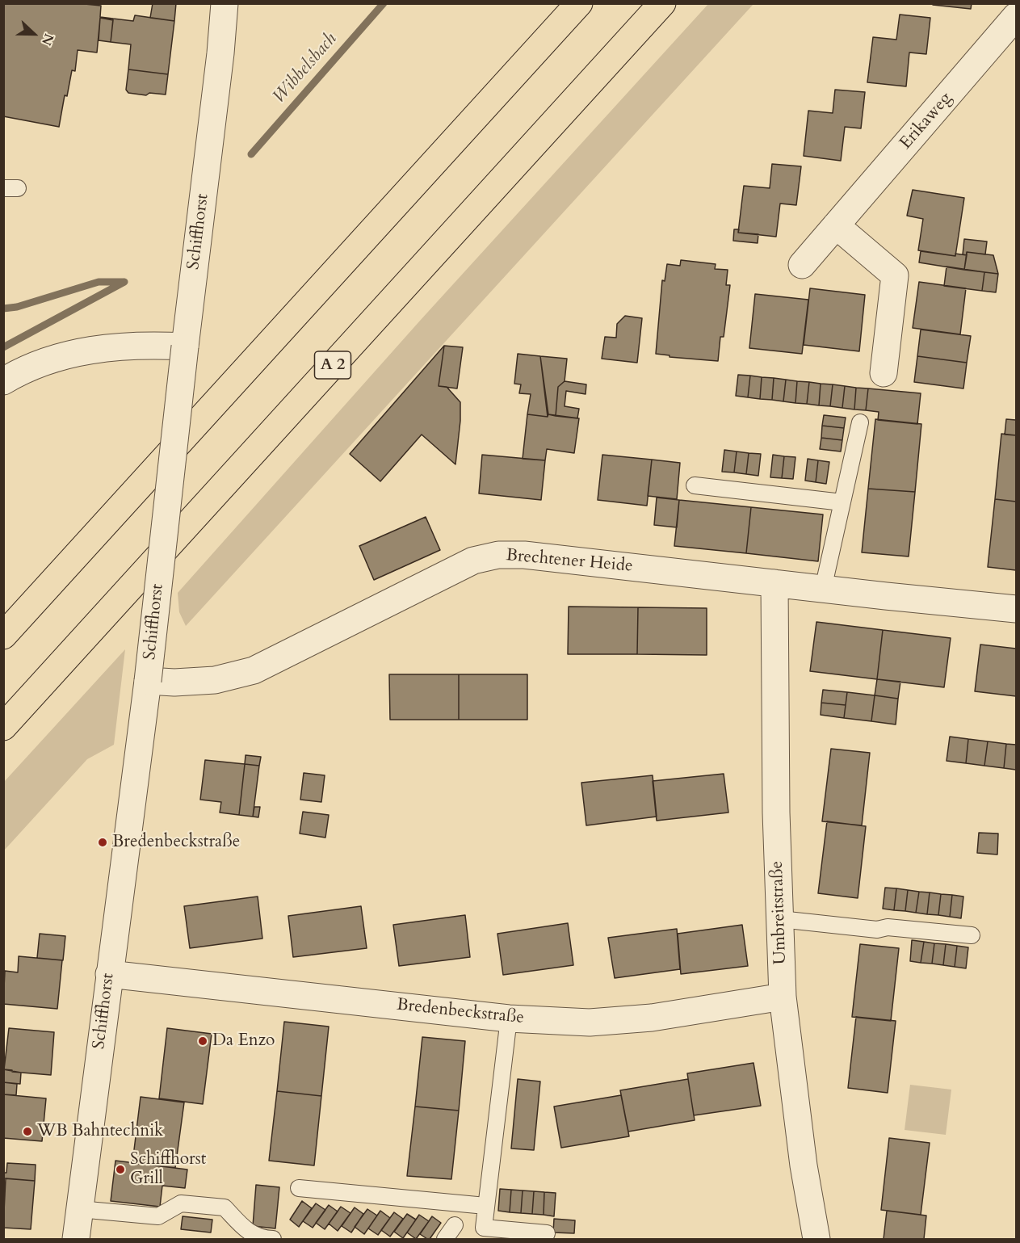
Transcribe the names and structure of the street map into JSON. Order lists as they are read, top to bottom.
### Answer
{
  "streets": {
    "highway": ["A 2"],
    "street": [
      "Erikaweg",
      "Schiffhorst",
      "Brechtener Heide",
      "Umbreitstraße",
      "Bredenbeckstraße"
    ]
  },
  "crossings": [
    ["Schiffhorst", "Brechtener Heide"],
    ["Schiffhorst", "Bredenbeckstraße"],
    ["Brechtener Heide", "Umbreitstraße"],
    ["Umbreitstraße", "Bredenbeckstraße"]
  ],
  "water": ["Wibbelsbach"],
  "places": [
    "Bredenbeckstraße",
    "Da Enzo",
    "WB Bahntechnik",
    "Schiffhorst Grill"
  ],
  "north": "right"
}
